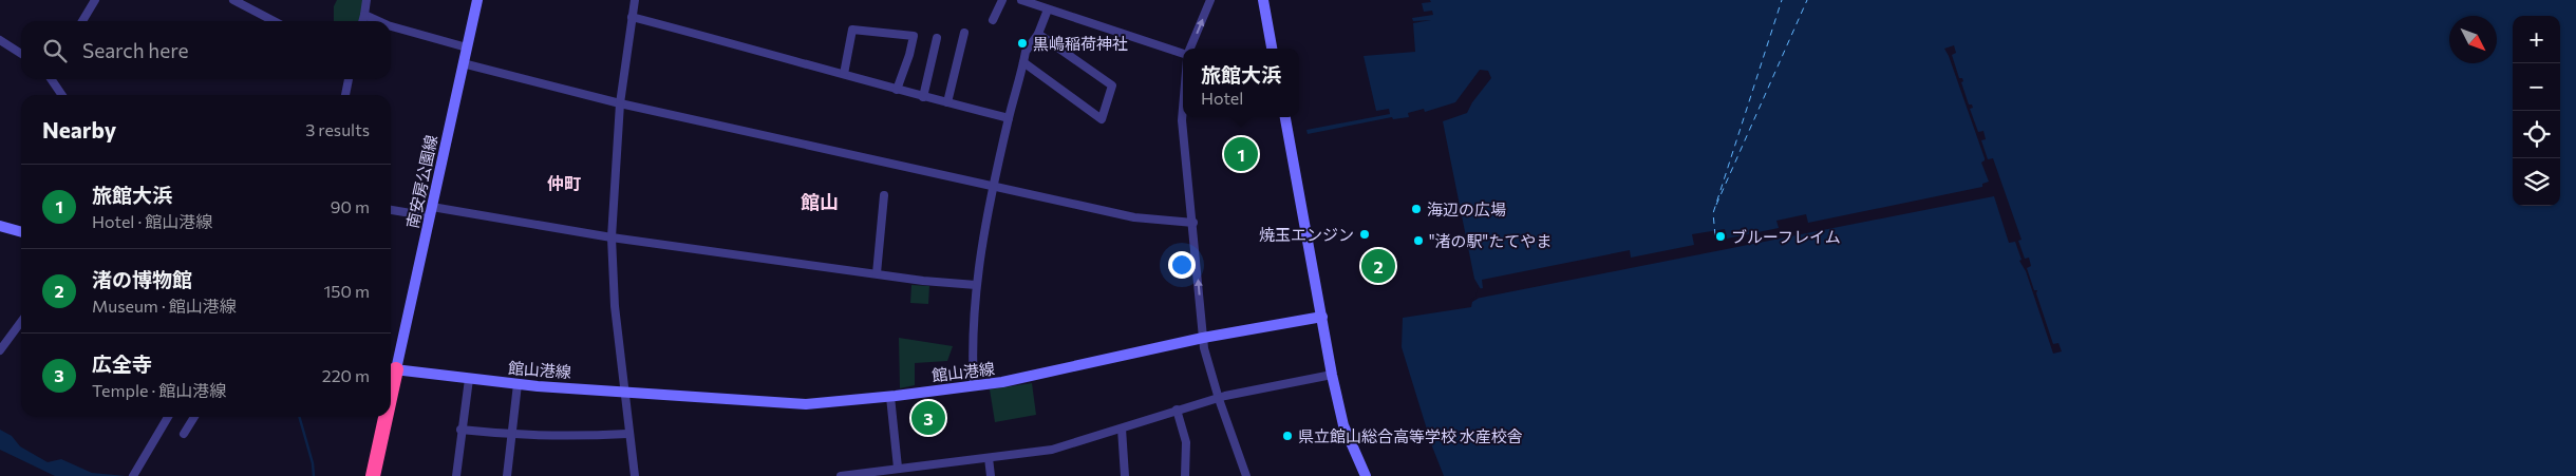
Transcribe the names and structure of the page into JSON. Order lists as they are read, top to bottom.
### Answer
{
  "streets": {
    "main road": ["南安房公園線", "館山港線"]
  },
  "crossings": [
    ["南安房公園線", "館山港線"]
  ],
  "districts": ["仲町", "館山"],
  "places": [
    "黒嶋稲荷神社",
    "海辺の広場",
    "焼玉エンジン",
    "ブルーフレイム",
    "\"渚の駅\"たてやま",
    "県立館山総合高等学校 水産校舎"
  ],
  "north": "bottom right",
  "page": {
    "map_buttons": ["+", "−"],
    "search": "Search here",
    "popup": ["旅館大浜", "Hotel"],
    "heading": ["Nearby", "3 results"],
    "pins": ["1", "2", "3"],
    "list": [
      {
        "mark": "1",
        "name": "旅館大浜",
        "note": "Hotel · 館山港線",
        "value": "90 m"
      },
      {
        "mark": "2",
        "name": "渚の博物館",
        "note": "Museum · 館山港線",
        "value": "150 m"
      },
      {
        "mark": "3",
        "name": "広全寺",
        "note": "Temple · 館山港線",
        "value": "220 m"
      }
    ]
  }
}
